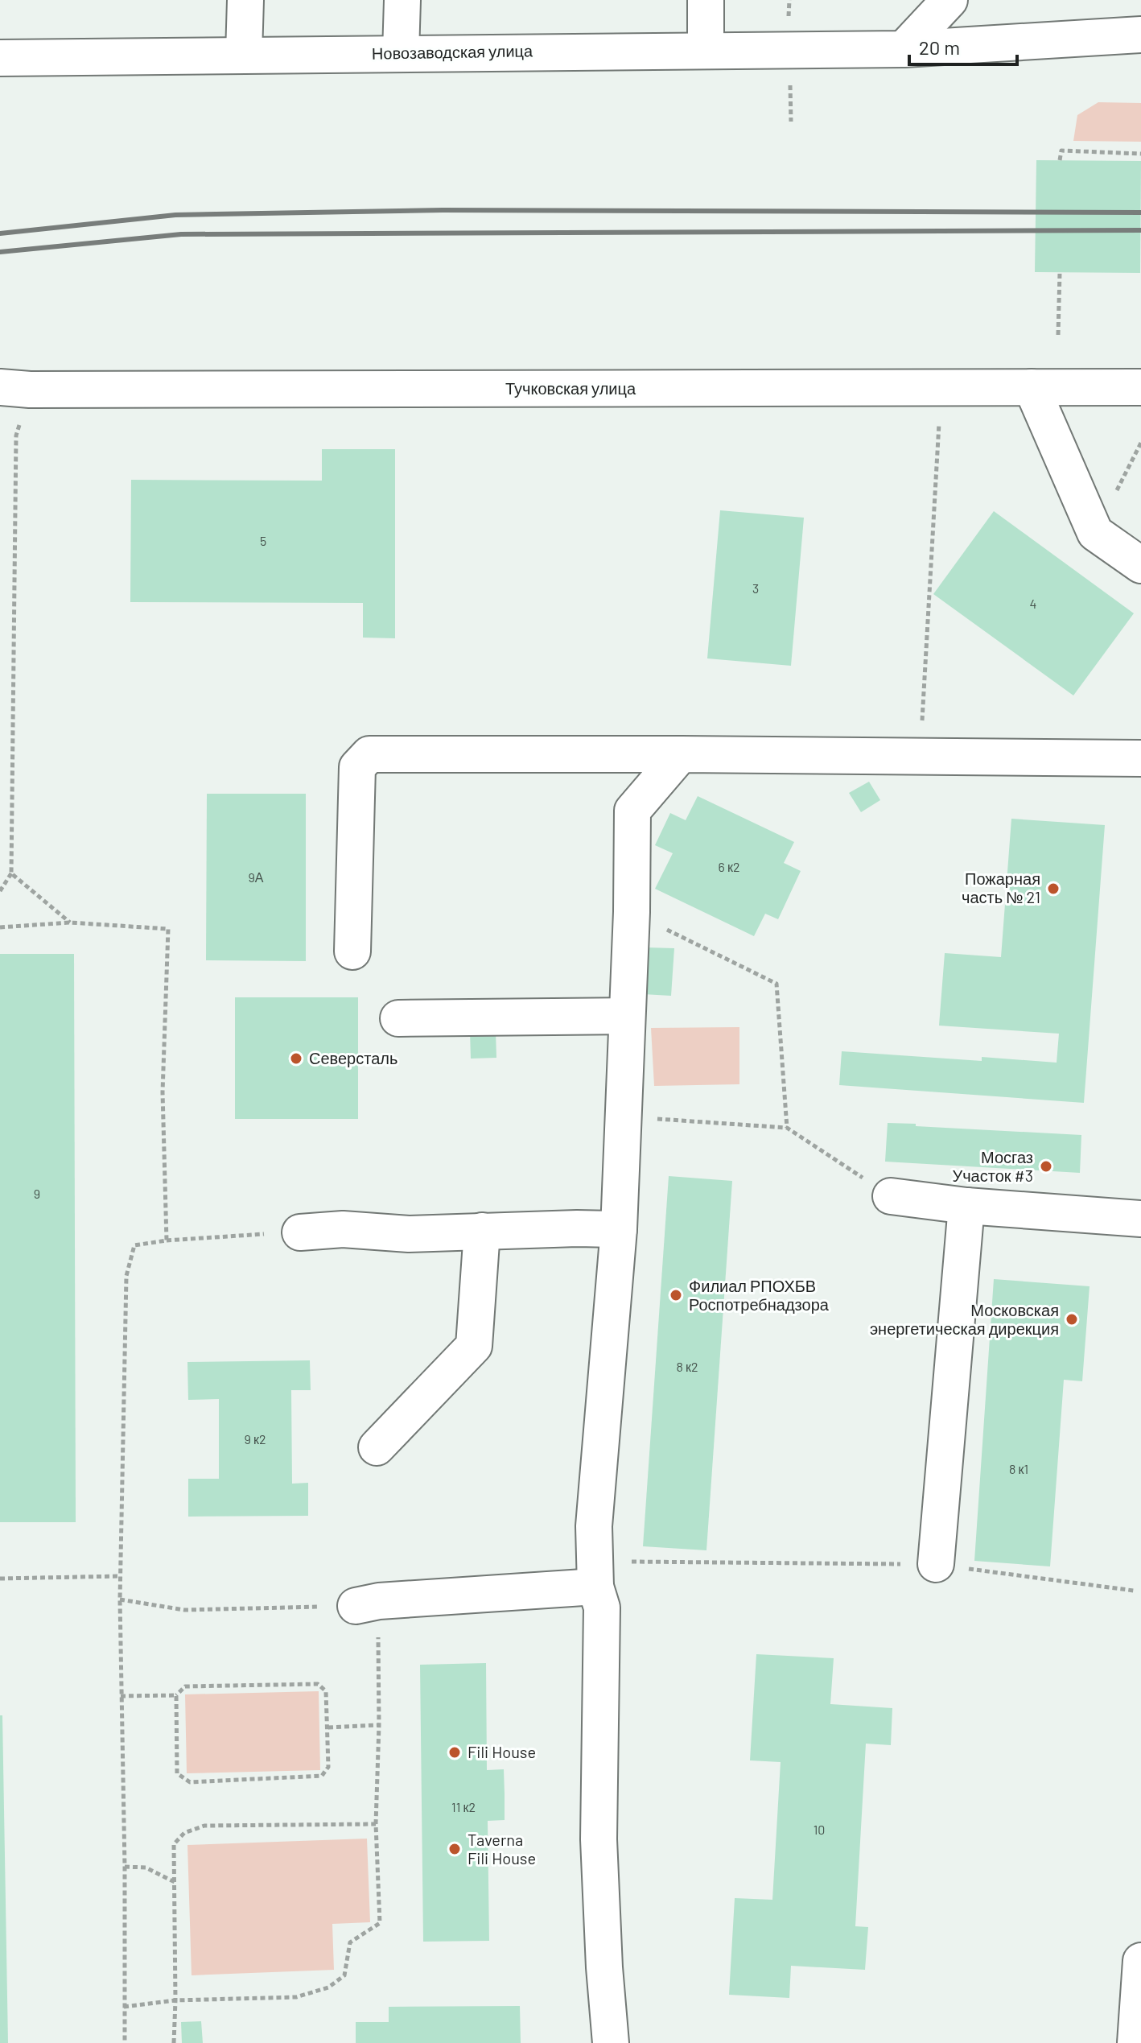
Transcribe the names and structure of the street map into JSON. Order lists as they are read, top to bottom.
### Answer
{
  "streets": {
    "street": ["Новозаводская улица", "Тучковская улица"]
  },
  "places": [
    "Пожарная часть № 21",
    "Северсталь",
    "Мосгаз Участок #3",
    "Филиал РПОХБВ Роспотребнадзора",
    "Московская энергетическая дирекция",
    "Fili House",
    "Taverna Fili House"
  ],
  "house_numbers": [
    "5",
    "3",
    "4",
    "6 к2",
    "9А",
    "9",
    "8 к2",
    "9 к2",
    "8 к1",
    "11 к2",
    "10"
  ],
  "scale_bar": "20 m"
}
